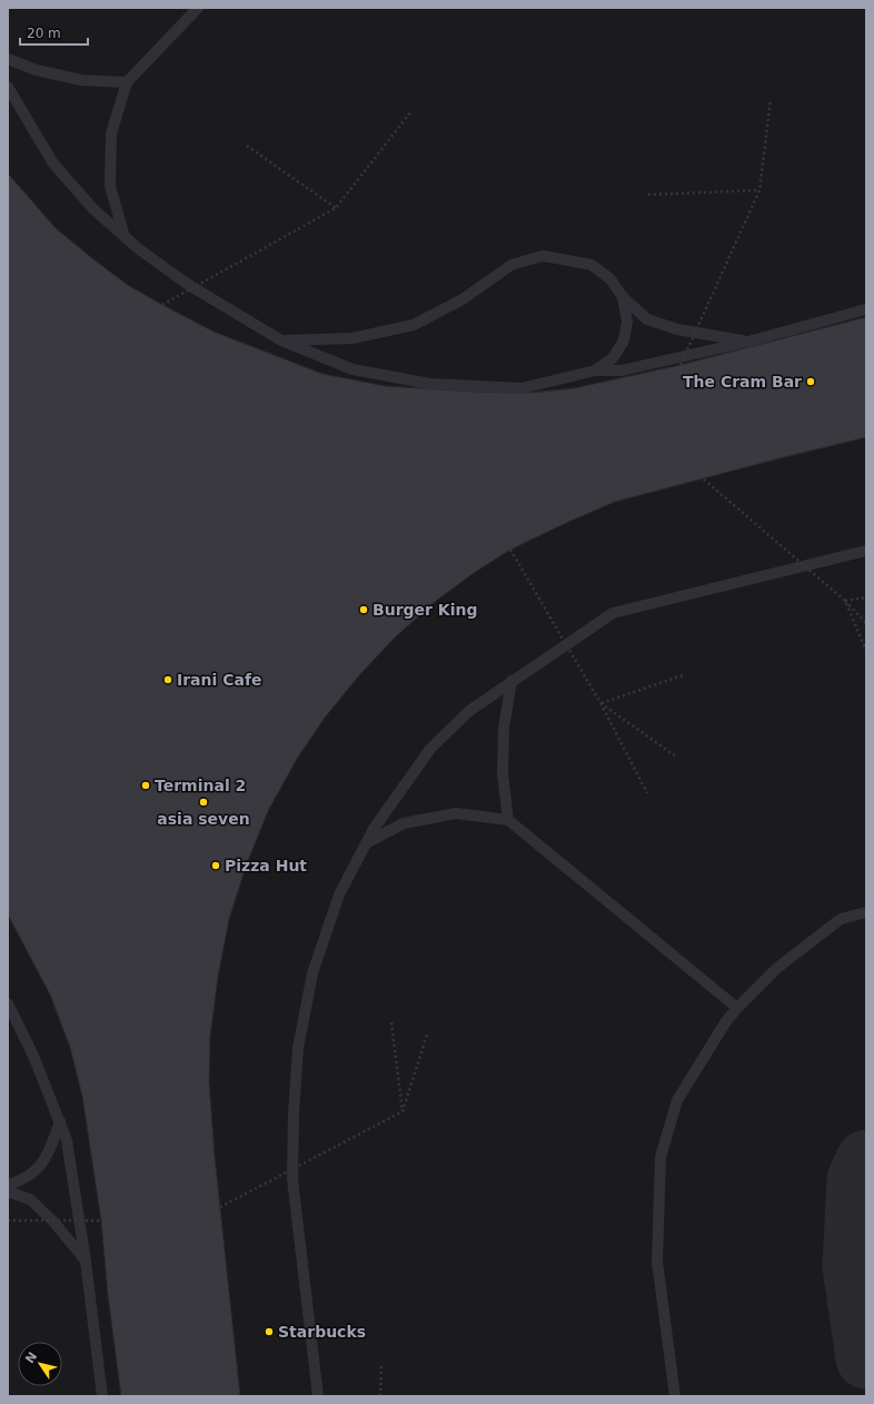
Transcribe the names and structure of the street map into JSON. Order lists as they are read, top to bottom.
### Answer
{
  "places": [
    "The Cram Bar",
    "Burger King",
    "Irani Cafe",
    "Terminal 2",
    "asia seven",
    "Pizza Hut",
    "Starbucks"
  ],
  "scale_bar": "20 m",
  "north": "top left"
}
